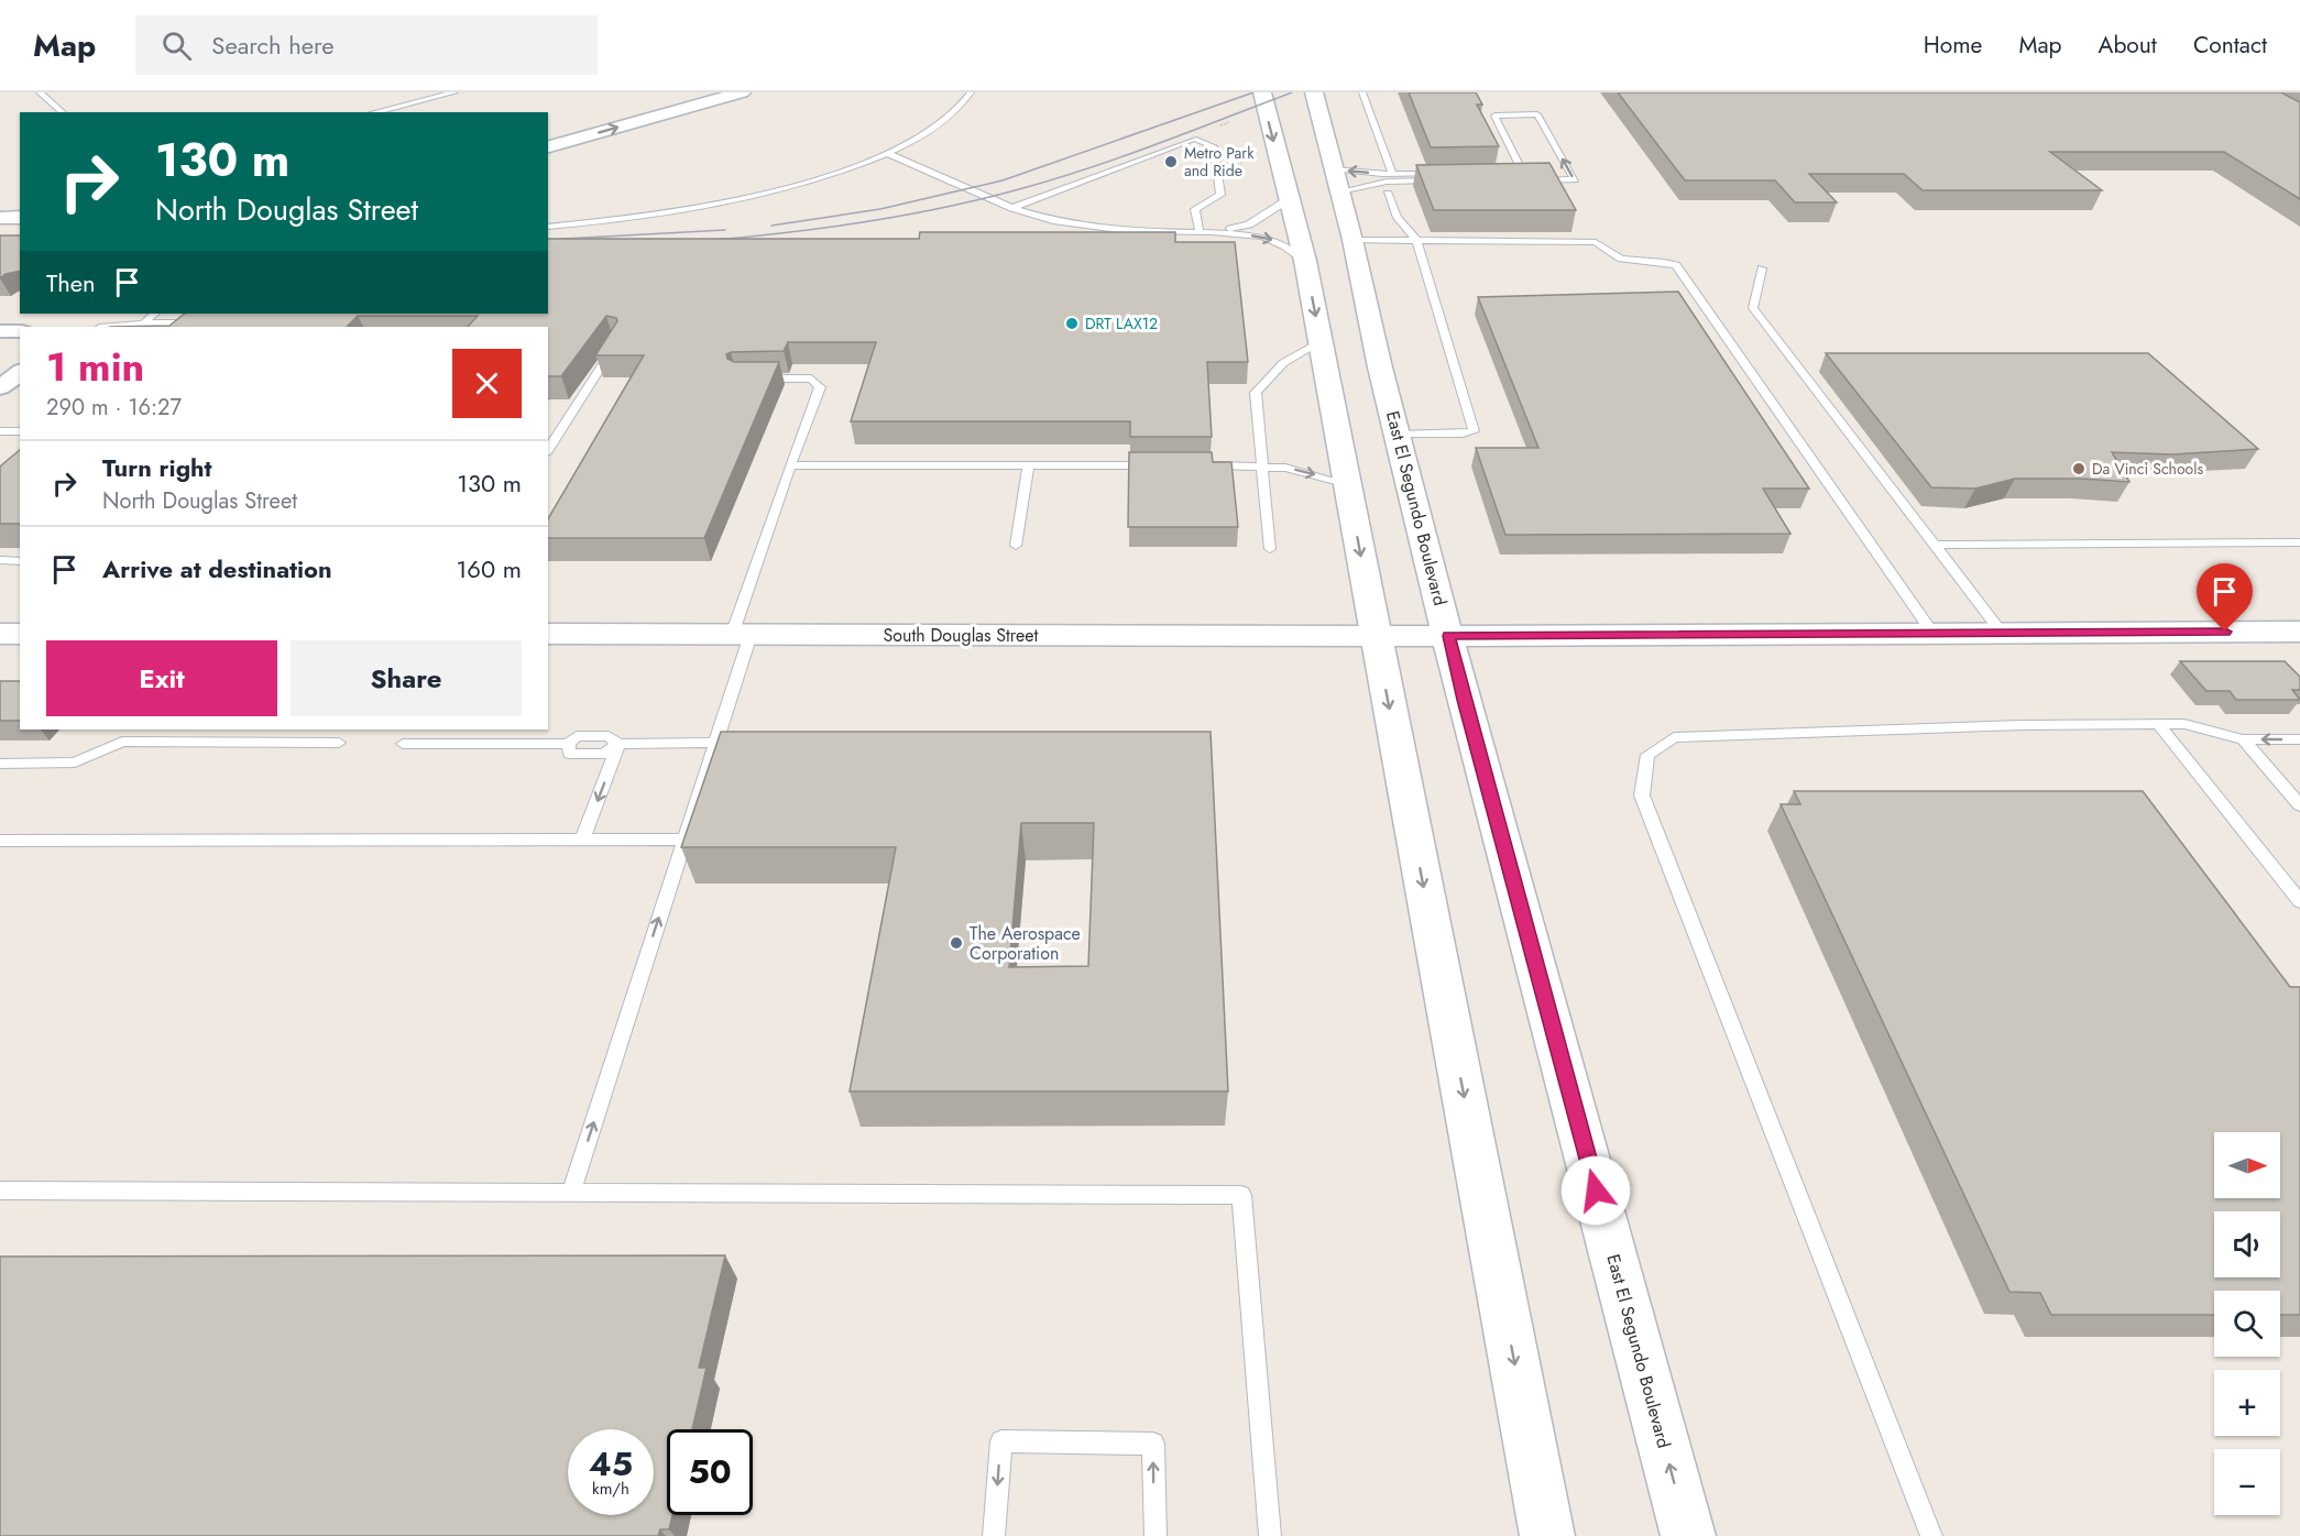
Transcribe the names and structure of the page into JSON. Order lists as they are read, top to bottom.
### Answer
{
  "streets": {
    "main road": ["East El Segundo Boulevard", "South Douglas Street"]
  },
  "crossings": [
    ["East El Segundo Boulevard", "South Douglas Street"]
  ],
  "places": [
    "Metro Park and Ride",
    "DRT LAX12",
    "Da Vinci Schools",
    "The Aerospace Corporation"
  ],
  "north": "right",
  "page": {
    "header": "Map",
    "search": "Search here",
    "nav": [
      "Home",
      "Map",
      "About",
      "Contact"
    ],
    "turn": ["130 m", "North Douglas Street"],
    "then": "Then",
    "heading": ["1 min", "290 m · 16:27"],
    "list": [
      {
        "name": "Turn right",
        "note": "North Douglas Street",
        "value": "130 m"
      },
      {
        "name": "Arrive at destination",
        "value": "160 m"
      }
    ],
    "buttons": ["Exit", "Share"],
    "map_buttons": ["+", "−"],
    "speed": "45 km/h",
    "limit": "50"
  }
}
